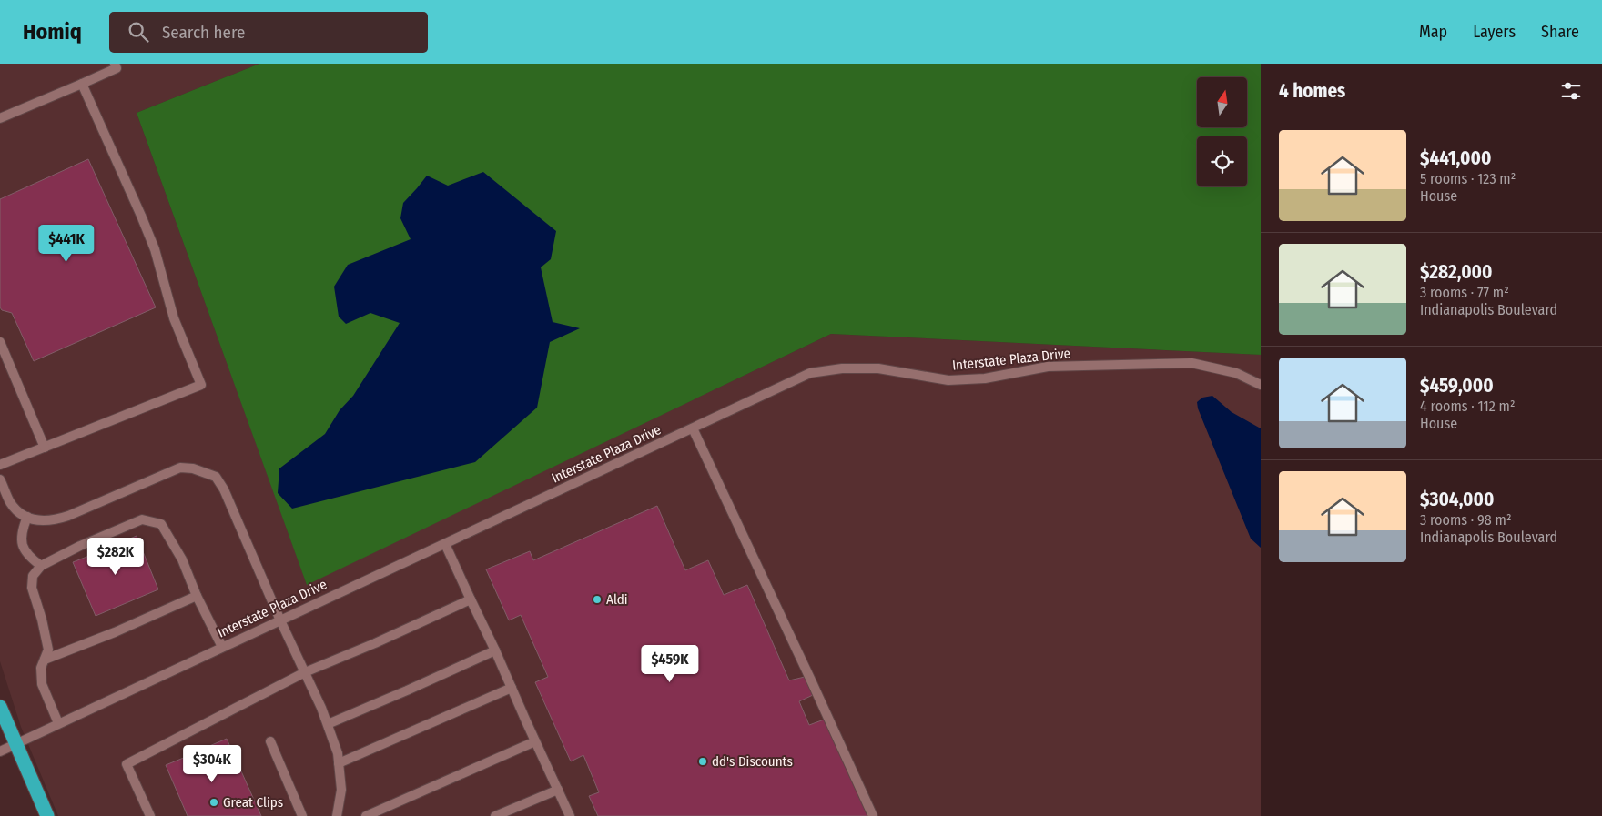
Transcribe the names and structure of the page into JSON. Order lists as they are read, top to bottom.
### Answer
{
  "streets": {
    "lane": ["Interstate Plaza Drive"]
  },
  "places": ["Aldi", "dd's Discounts", "Great Clips"],
  "north": "top",
  "page": {
    "header": "Homiq",
    "search": "Search here",
    "nav": ["Map", "Layers", "Share"],
    "heading": "4 homes",
    "list": [
      {
        "name": "$441,000",
        "note": "5 rooms · 123 m² · House"
      },
      {
        "name": "$282,000",
        "note": "3 rooms · 77 m² · Indianapolis Boulevard"
      },
      {
        "name": "$459,000",
        "note": "4 rooms · 112 m² · House"
      },
      {
        "name": "$304,000",
        "note": "3 rooms · 98 m² · Indianapolis Boulevard"
      }
    ],
    "price": [
      "$441K",
      "$282K",
      "$459K",
      "$304K"
    ]
  }
}
